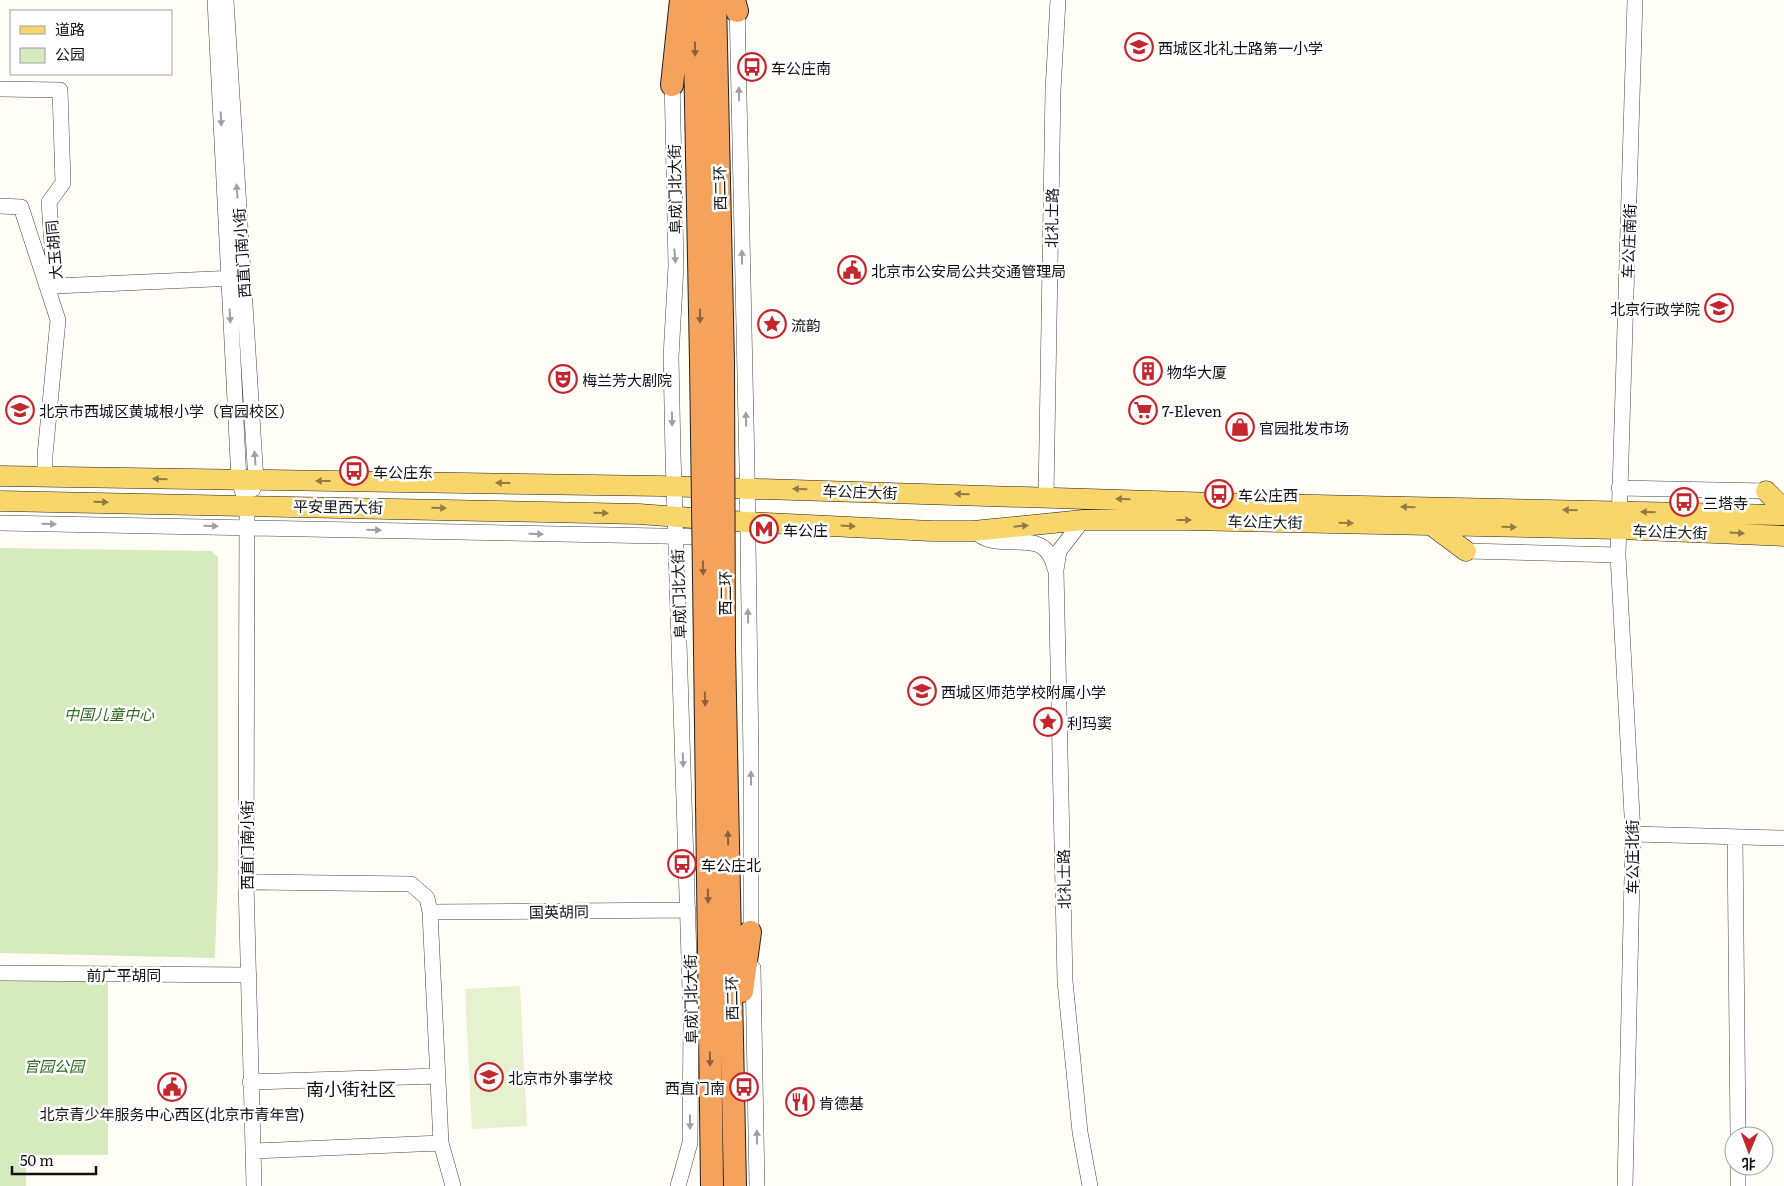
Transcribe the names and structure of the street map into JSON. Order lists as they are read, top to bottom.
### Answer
{
  "streets": {
    "highway": ["西二环"],
    "main road": ["车公庄大街", "平安里西大街"],
    "street": [
      "阜成门北大街",
      "北礼士路",
      "车公庄南街",
      "大玉胡同",
      "西直门南小街",
      "车公庄北街",
      "国英胡同",
      "前广平胡同"
    ]
  },
  "crossings": [
    ["阜成门北大街", "平安里西大街"],
    ["阜成门北大街", "国英胡同"],
    ["北礼士路", "车公庄大街"],
    ["车公庄南街", "车公庄大街"],
    ["车公庄南街", "车公庄北街"],
    ["大玉胡同", "西直门南小街"],
    ["西直门南小街", "平安里西大街"],
    ["西直门南小街", "前广平胡同"],
    ["车公庄大街", "平安里西大街"],
    ["车公庄大街", "车公庄北街"]
  ],
  "districts": ["南小街社区"],
  "parks": ["中国儿童中心", "官园公园"],
  "places": {
    "school or university": [
      "西城区北礼士路第一小学",
      "北京行政学院",
      "北京市西城区黄城根小学（官园校区）",
      "西城区师范学校附属小学",
      "北京市外事学校"
    ],
    "bus stop": [
      "车公庄南",
      "车公庄东",
      "车公庄西",
      "三塔寺",
      "车公庄北",
      "西直门南"
    ],
    "public building": ["北京市公安局公共交通管理局", "北京青少年服务中心西区(北京市青年宫)"],
    "place": ["流韵", "利玛窦"],
    "building": ["物华大厦"],
    "theatre": ["梅兰芳大剧院"],
    "supermarket": ["7-Eleven"],
    "shop": ["官园批发市场"],
    "metro station": ["车公庄"],
    "restaurant": ["肯德基"]
  },
  "legend": ["道路", "公园"],
  "scale_bar": "50 m",
  "north": "bottom"
}
